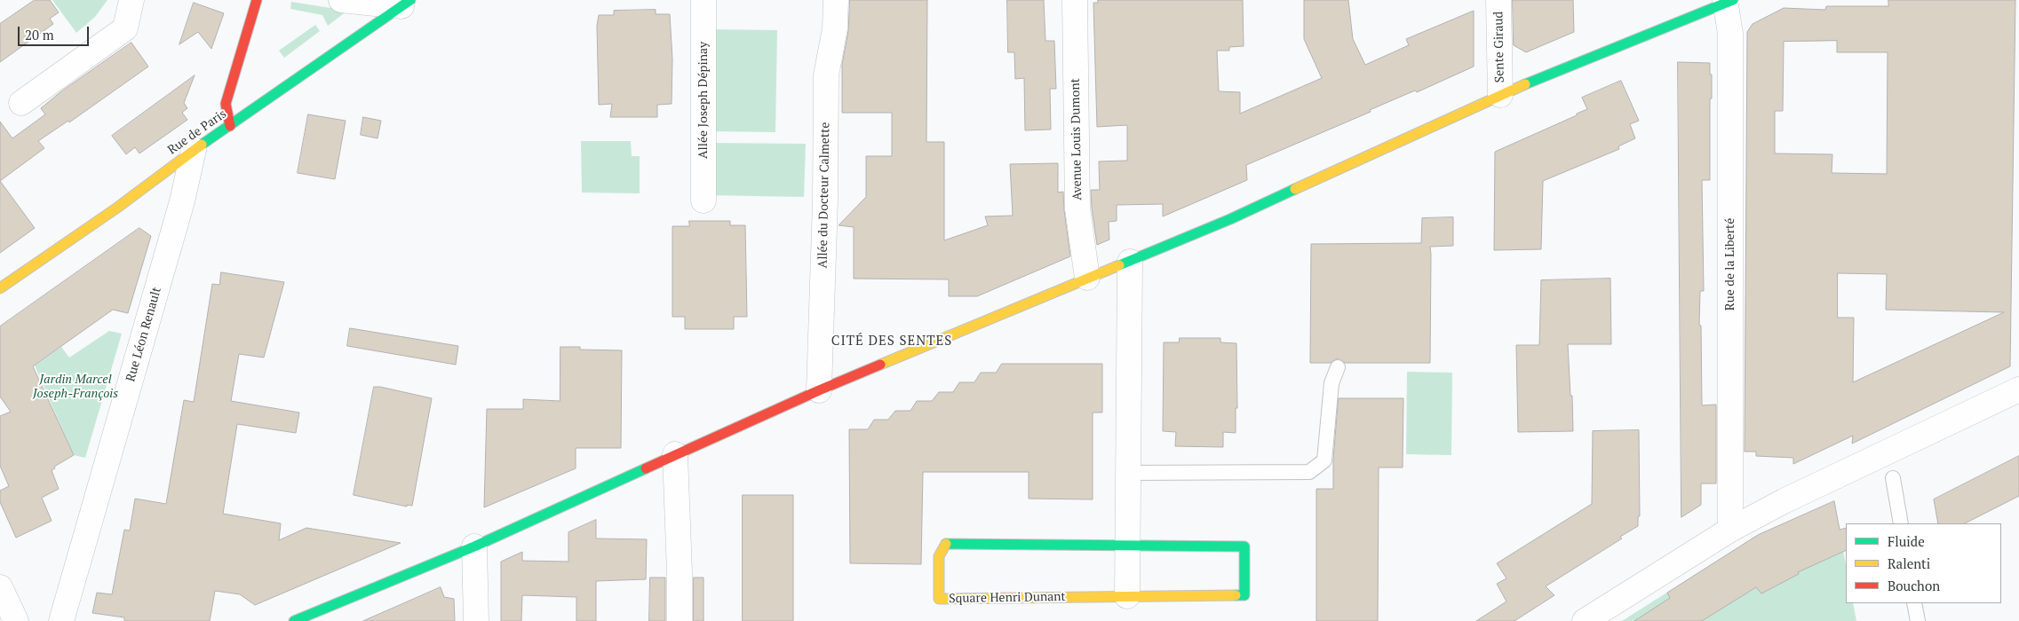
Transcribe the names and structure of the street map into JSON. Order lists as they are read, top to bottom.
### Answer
{
  "streets": {
    "street": [
      "Sente Giraud",
      "Allée Joseph Dépinay",
      "Rue de Paris",
      "Avenue Louis Dumont",
      "Allée du Docteur Calmette",
      "Rue de la Liberté",
      "Rue Léon Renault",
      "Square Henri Dunant"
    ]
  },
  "crossings": [
    ["Rue de Paris", "Rue Léon Renault"]
  ],
  "districts": ["CITÉ DES SENTES"],
  "parks": ["Jardin Marcel Joseph-François"],
  "legend": ["Fluide", "Ralenti", "Bouchon"],
  "scale_bar": "20 m"
}
